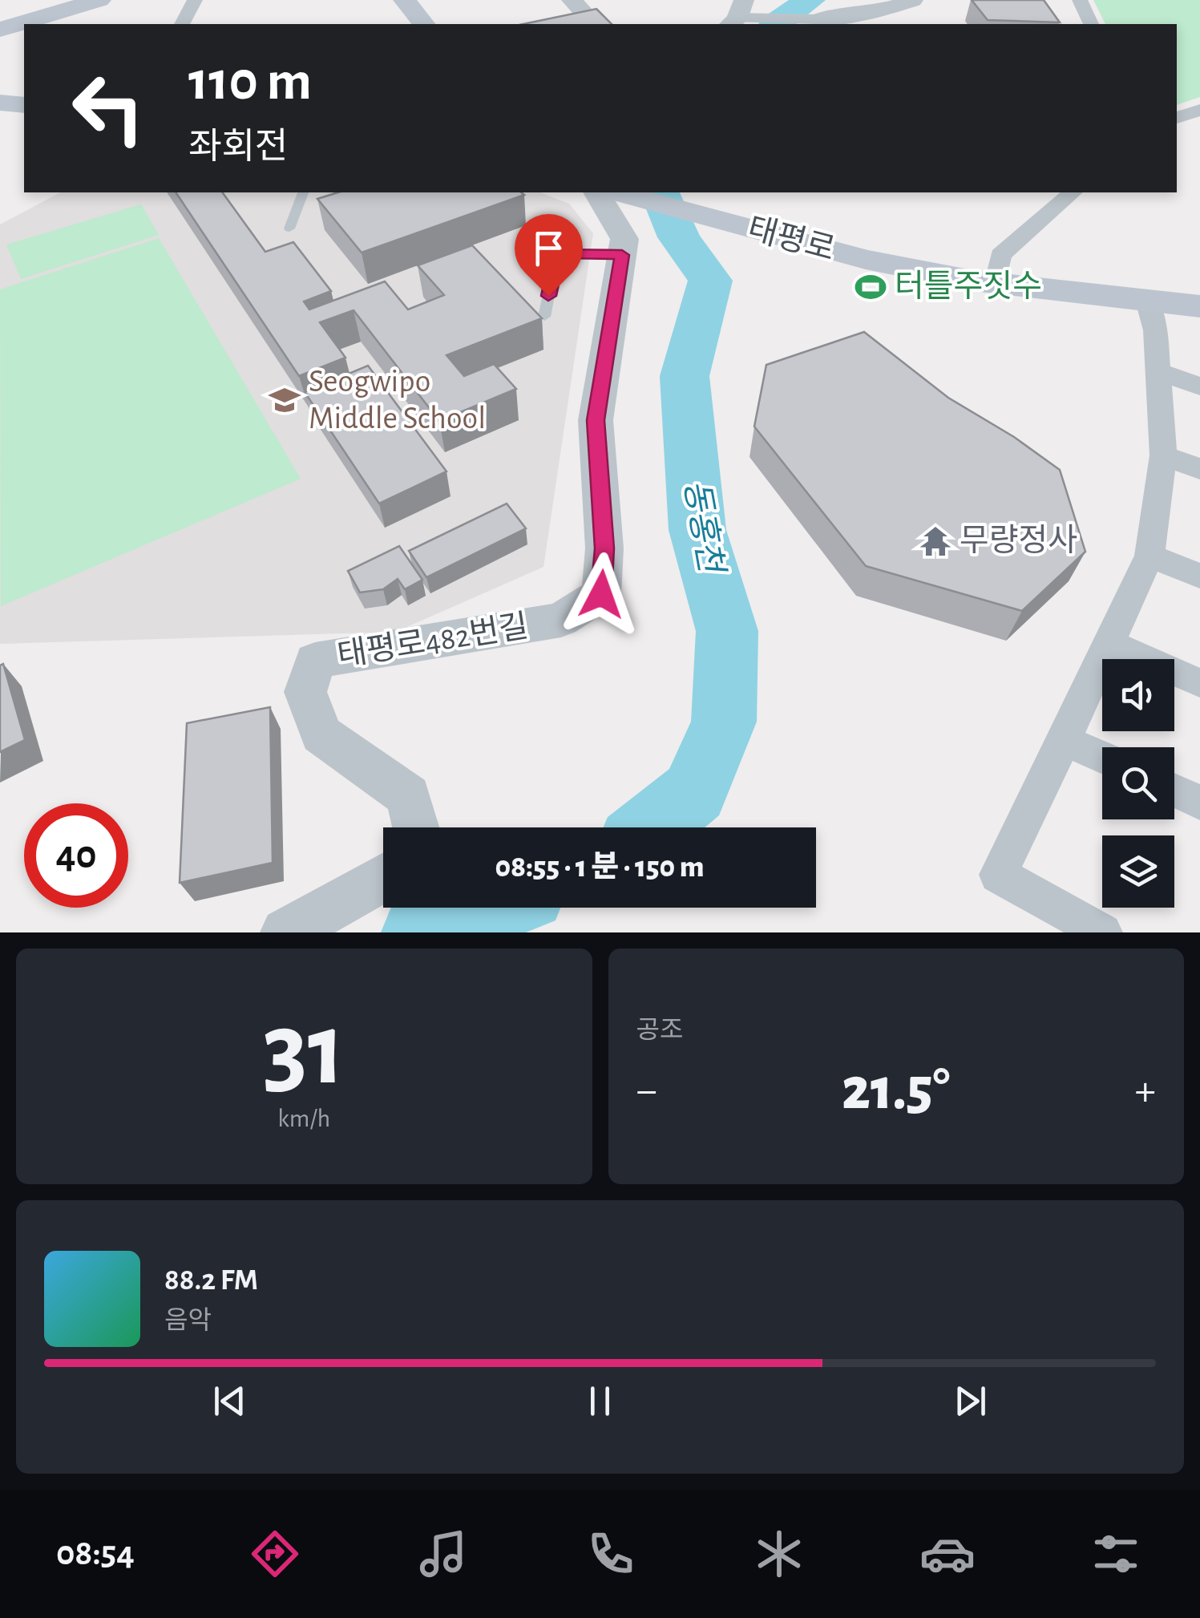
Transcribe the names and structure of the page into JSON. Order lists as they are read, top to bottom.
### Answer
{
  "streets": {
    "main road": ["태평로"],
    "street": ["태평로482번길"]
  },
  "water": ["동홍천"],
  "places": {
    "sports": ["터틀주짓수"],
    "school or university": ["Seogwipo Middle School"],
    "temple": ["무량정사"]
  },
  "page": {
    "turn": ["110 m", "좌회전"],
    "limit": "40",
    "trip": "08:55 · 1 분 · 150 m",
    "tile": [
      ["31", "km/h"],
      "공조"
    ],
    "heat": ["−", "21.5°", "+"],
    "song": ["88.2 FM", "음악"],
    "tabs": "08:54"
  }
}
